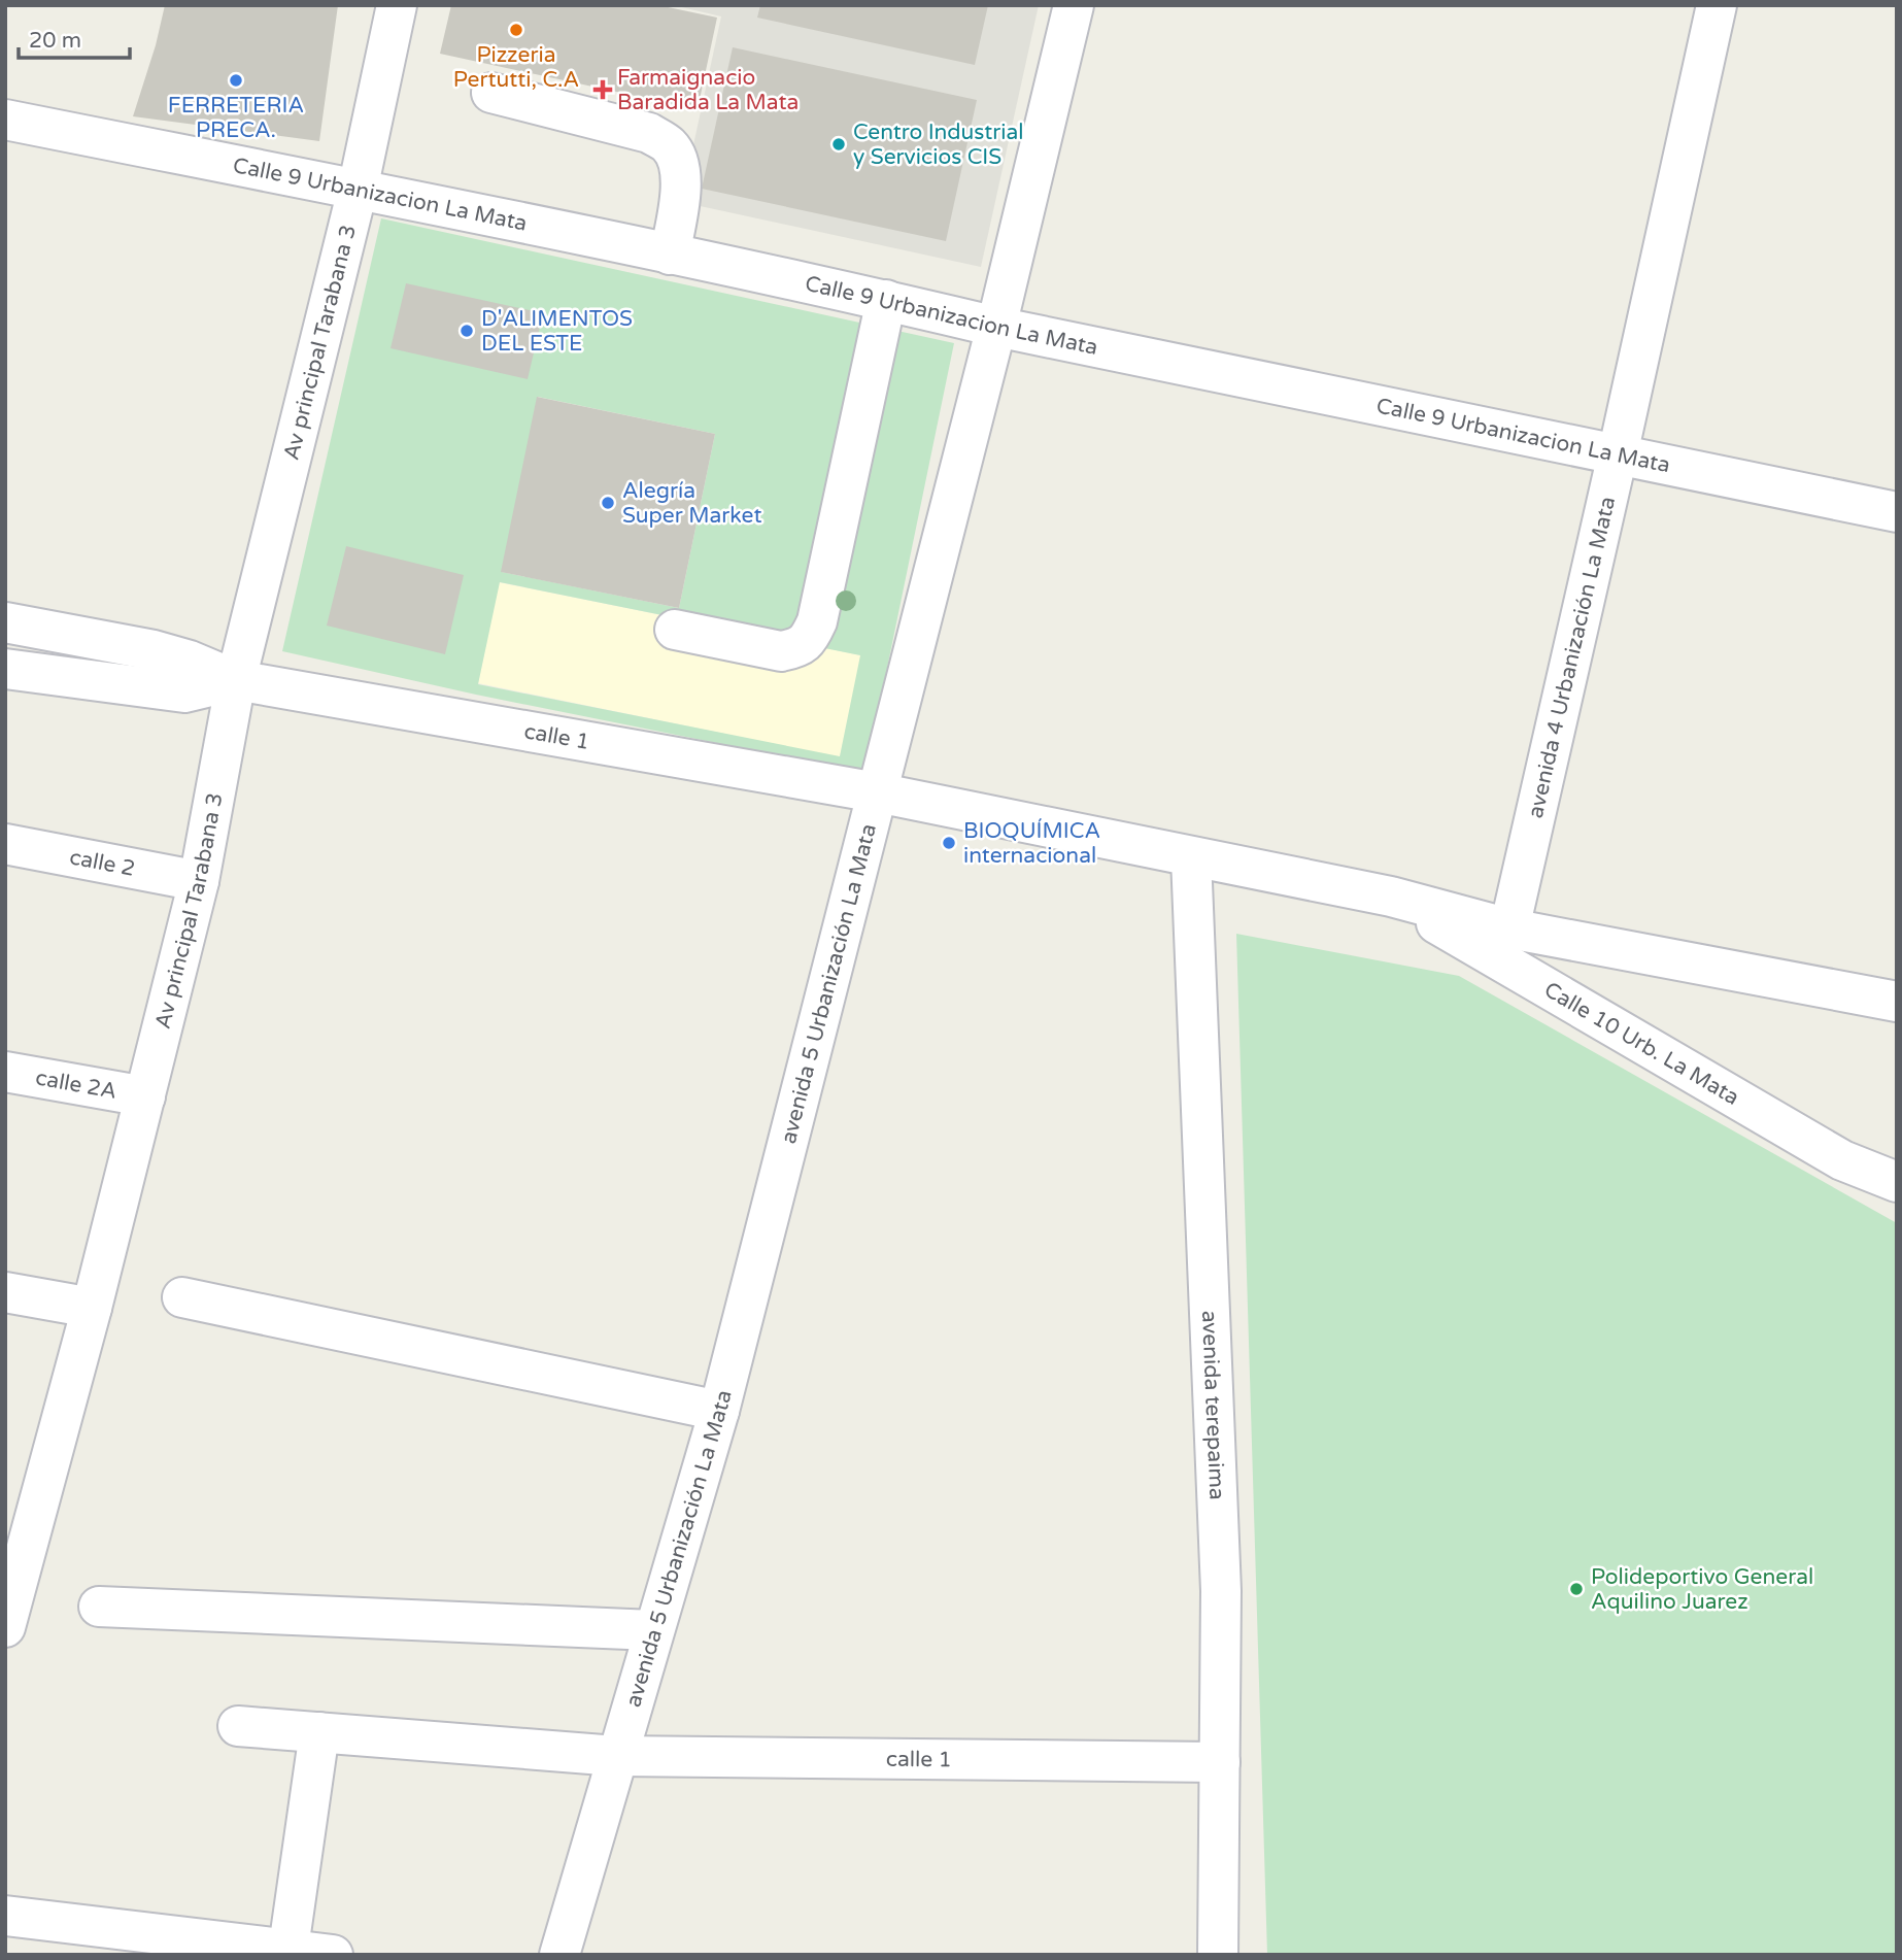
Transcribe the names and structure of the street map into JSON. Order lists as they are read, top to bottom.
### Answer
{
  "streets": {
    "street": [
      "Calle 9 Urbanizacion La Mata",
      "Av principal Tarabana 3",
      "avenida 4 Urbanización La Mata",
      "calle 1",
      "calle 2",
      "avenida 5 Urbanización La Mata",
      "Calle 10 Urb. La Mata",
      "calle 2A",
      "avenida terepaima"
    ]
  },
  "crossings": [
    ["Calle 9 Urbanizacion La Mata", "Av principal Tarabana 3"],
    ["Calle 9 Urbanizacion La Mata", "avenida 4 Urbanización La Mata"],
    ["Calle 9 Urbanizacion La Mata", "avenida 5 Urbanización La Mata"],
    ["Av principal Tarabana 3", "calle 1"],
    ["Av principal Tarabana 3", "calle 2"],
    ["Av principal Tarabana 3", "calle 2A"],
    ["avenida 4 Urbanización La Mata", "Calle 10 Urb. La Mata"],
    ["calle 1", "avenida 5 Urbanización La Mata"],
    ["calle 1", "Calle 10 Urb. La Mata"],
    ["calle 1", "avenida terepaima"],
    ["avenida 5 Urbanización La Mata", "Calle 10 Urb. La Mata"],
    ["Calle 10 Urb. La Mata", "avenida terepaima"]
  ],
  "places": {
    "other": [
      "Pizzeria Pertutti, C.A",
      "FERRETERIA PRECA.",
      "Centro Industrial y Servicios CIS",
      "D'ALIMENTOS DEL ESTE",
      "Alegría Super Market",
      "BIOQUÍMICA internacional",
      "Polideportivo General Aquilino Juarez"
    ],
    "health": ["Farmaignacio Baradida La Mata"]
  },
  "scale_bar": "20 m"
}
